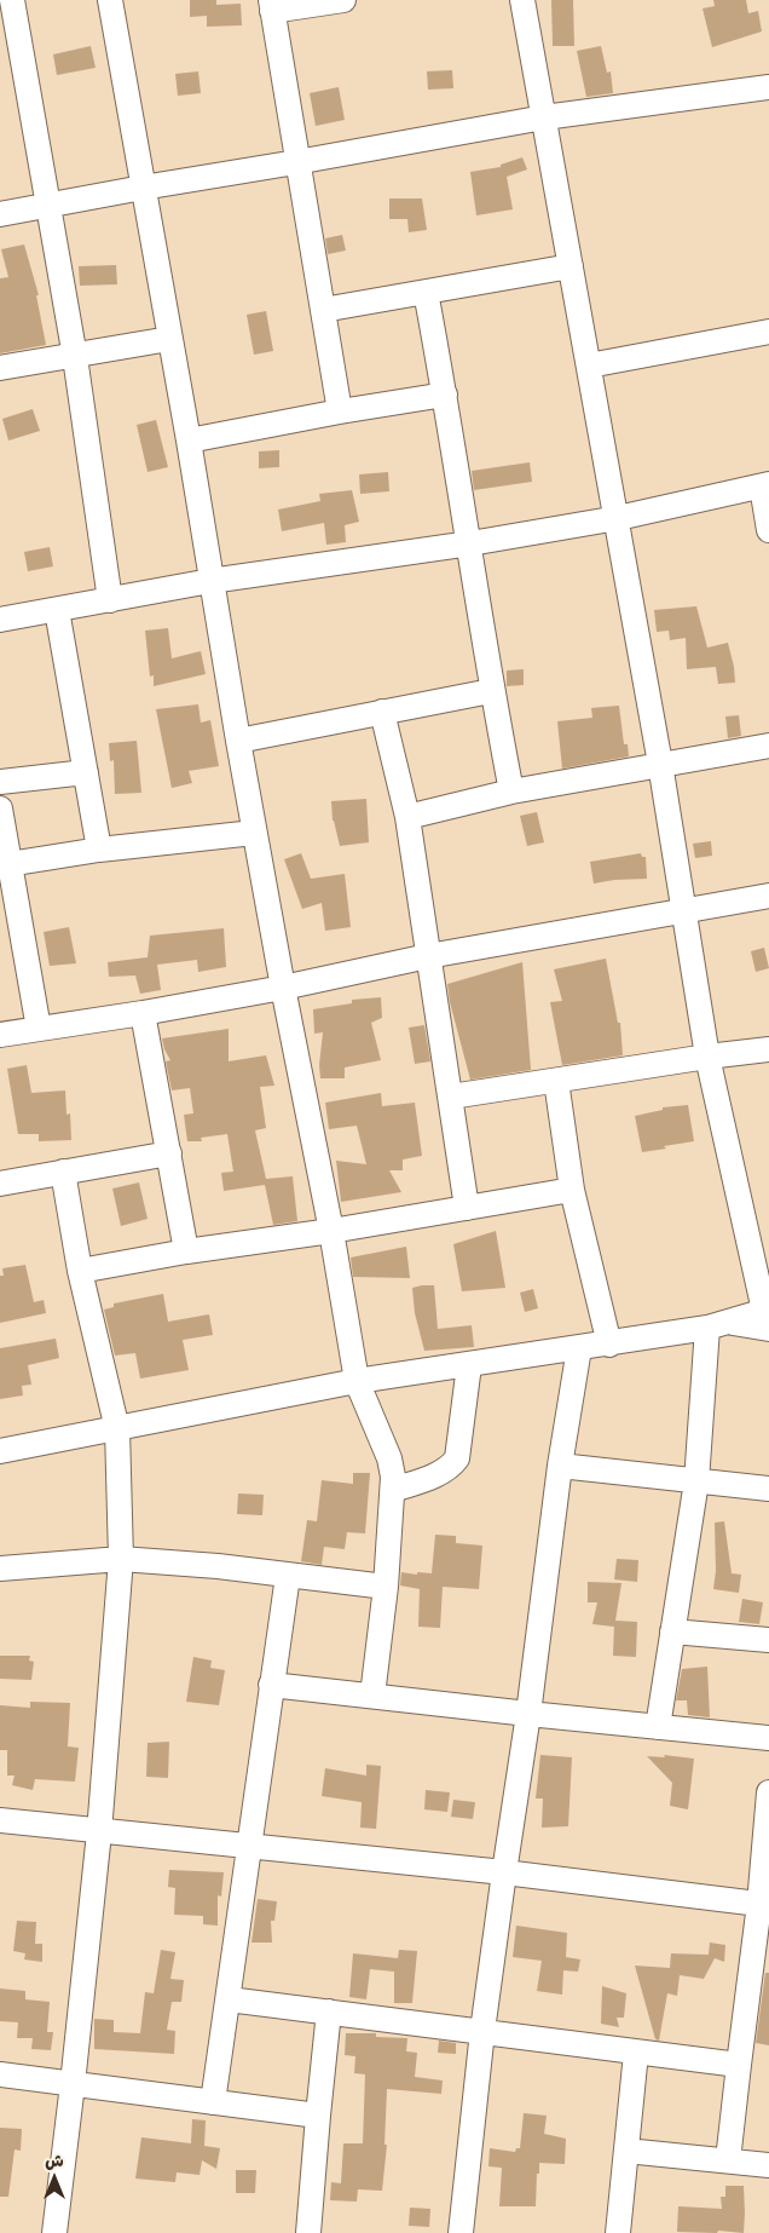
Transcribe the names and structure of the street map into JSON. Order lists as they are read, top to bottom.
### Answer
{
  "north": "top"
}
